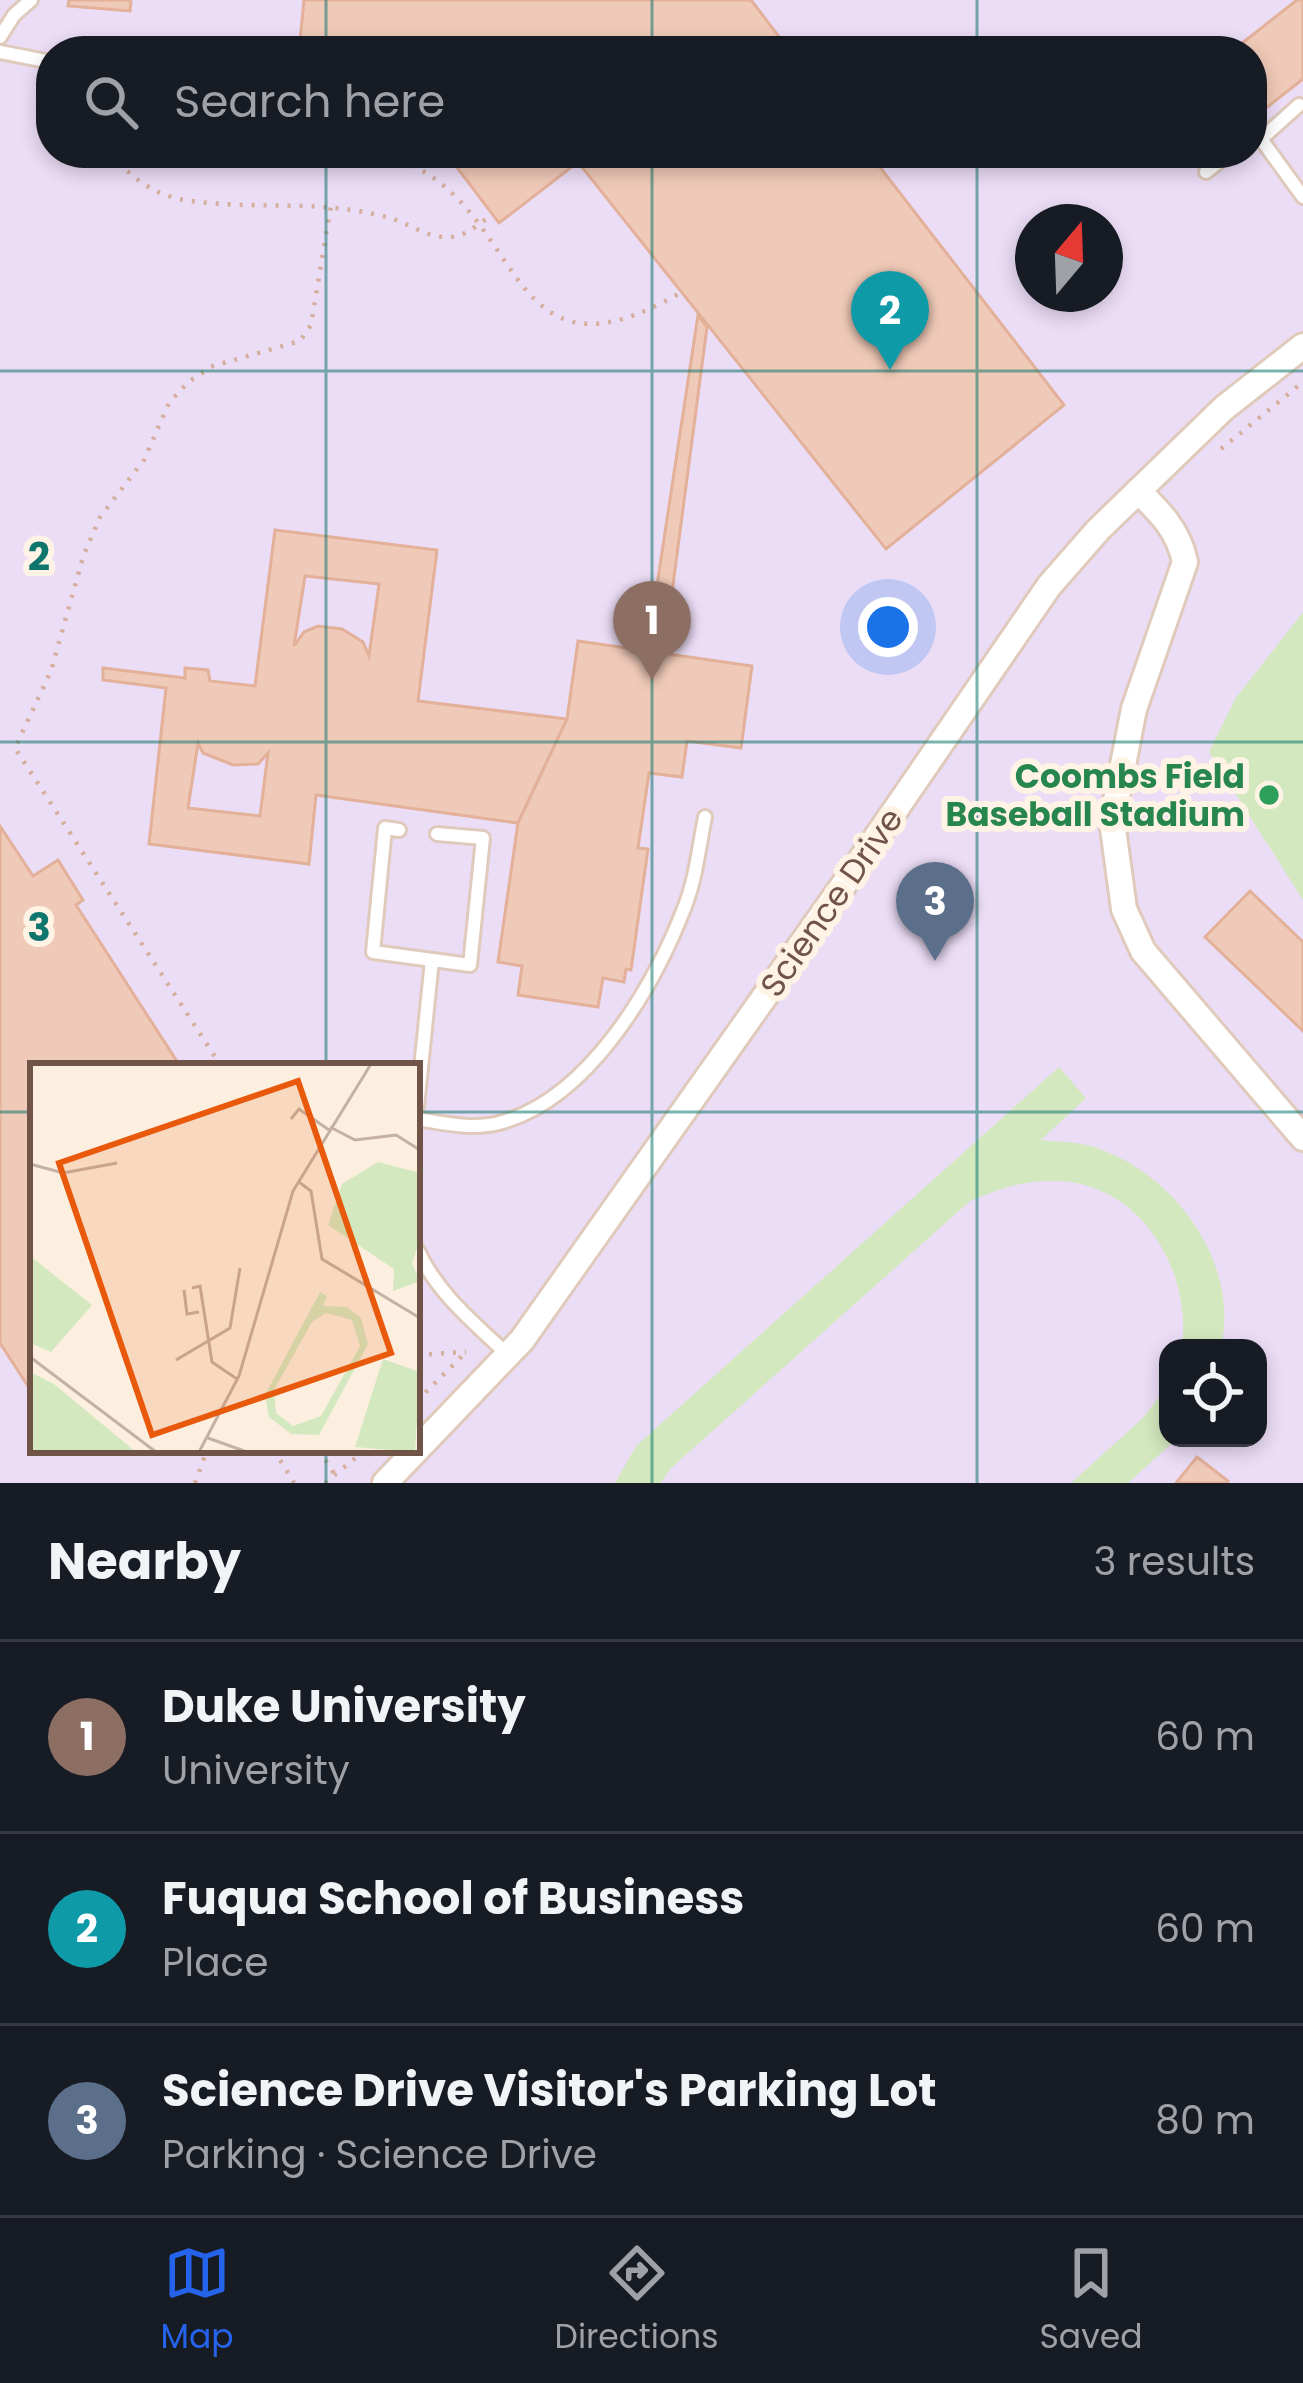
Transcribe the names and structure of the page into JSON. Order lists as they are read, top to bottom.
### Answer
{
  "streets": {
    "street": ["Science Drive"]
  },
  "places": ["Coombs Field Baseball Stadium"],
  "north": "top",
  "page": {
    "search": "Search here",
    "pins": ["2", "1", "3"],
    "heading": ["Nearby", "3 results"],
    "list": [
      {
        "mark": "1",
        "name": "Duke University",
        "note": "University",
        "value": "60 m"
      },
      {
        "mark": "2",
        "name": "Fuqua School of Business",
        "note": "Place",
        "value": "60 m"
      },
      {
        "mark": "3",
        "name": "Science Drive Visitor's Parking Lot",
        "note": "Parking · Science Drive",
        "value": "80 m"
      }
    ],
    "nav": ["Map", "Directions", "Saved"]
  },
  "grid": {
    "rows": ["2", "3"]
  }
}
